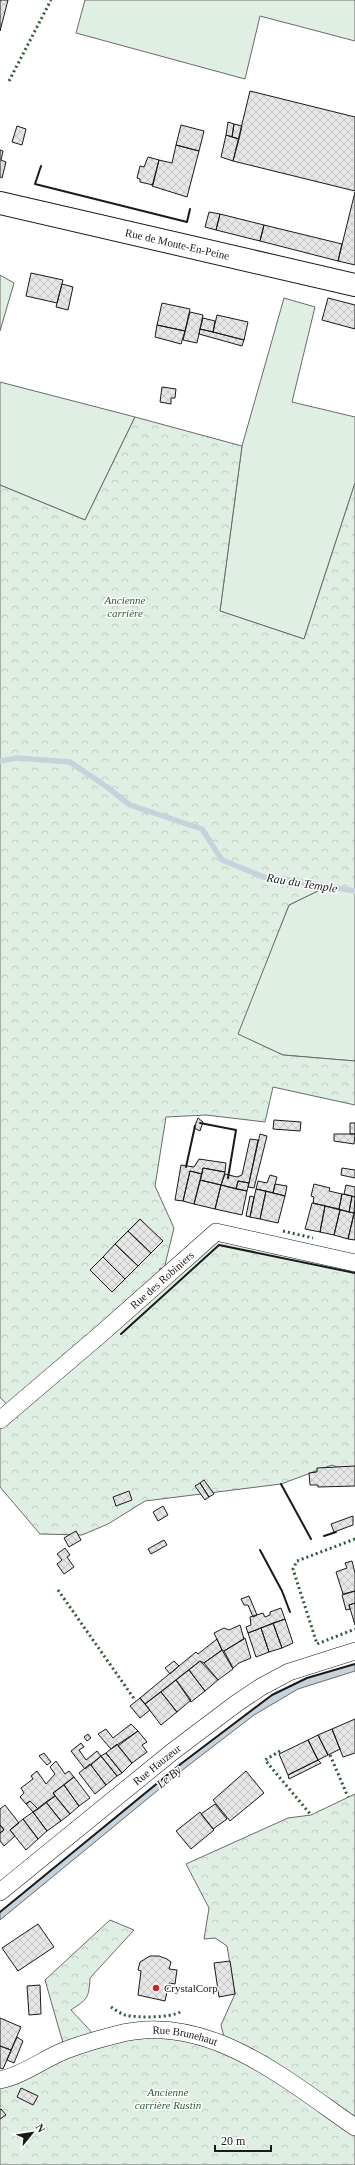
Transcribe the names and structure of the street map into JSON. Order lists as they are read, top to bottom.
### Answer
{
  "streets": {
    "main road": ["Rue de Monte-En-Peine"],
    "street": ["Rue des Robiniers", "Rue Hauzeur", "Rue Brunehaut"]
  },
  "water": ["Rau du Temple", "Le By"],
  "parks": ["Ancienne carrière", "Ancienne carrière Rustin"],
  "places": ["CrystalCorp"],
  "scale_bar": "20 m",
  "north": "top right"
}
